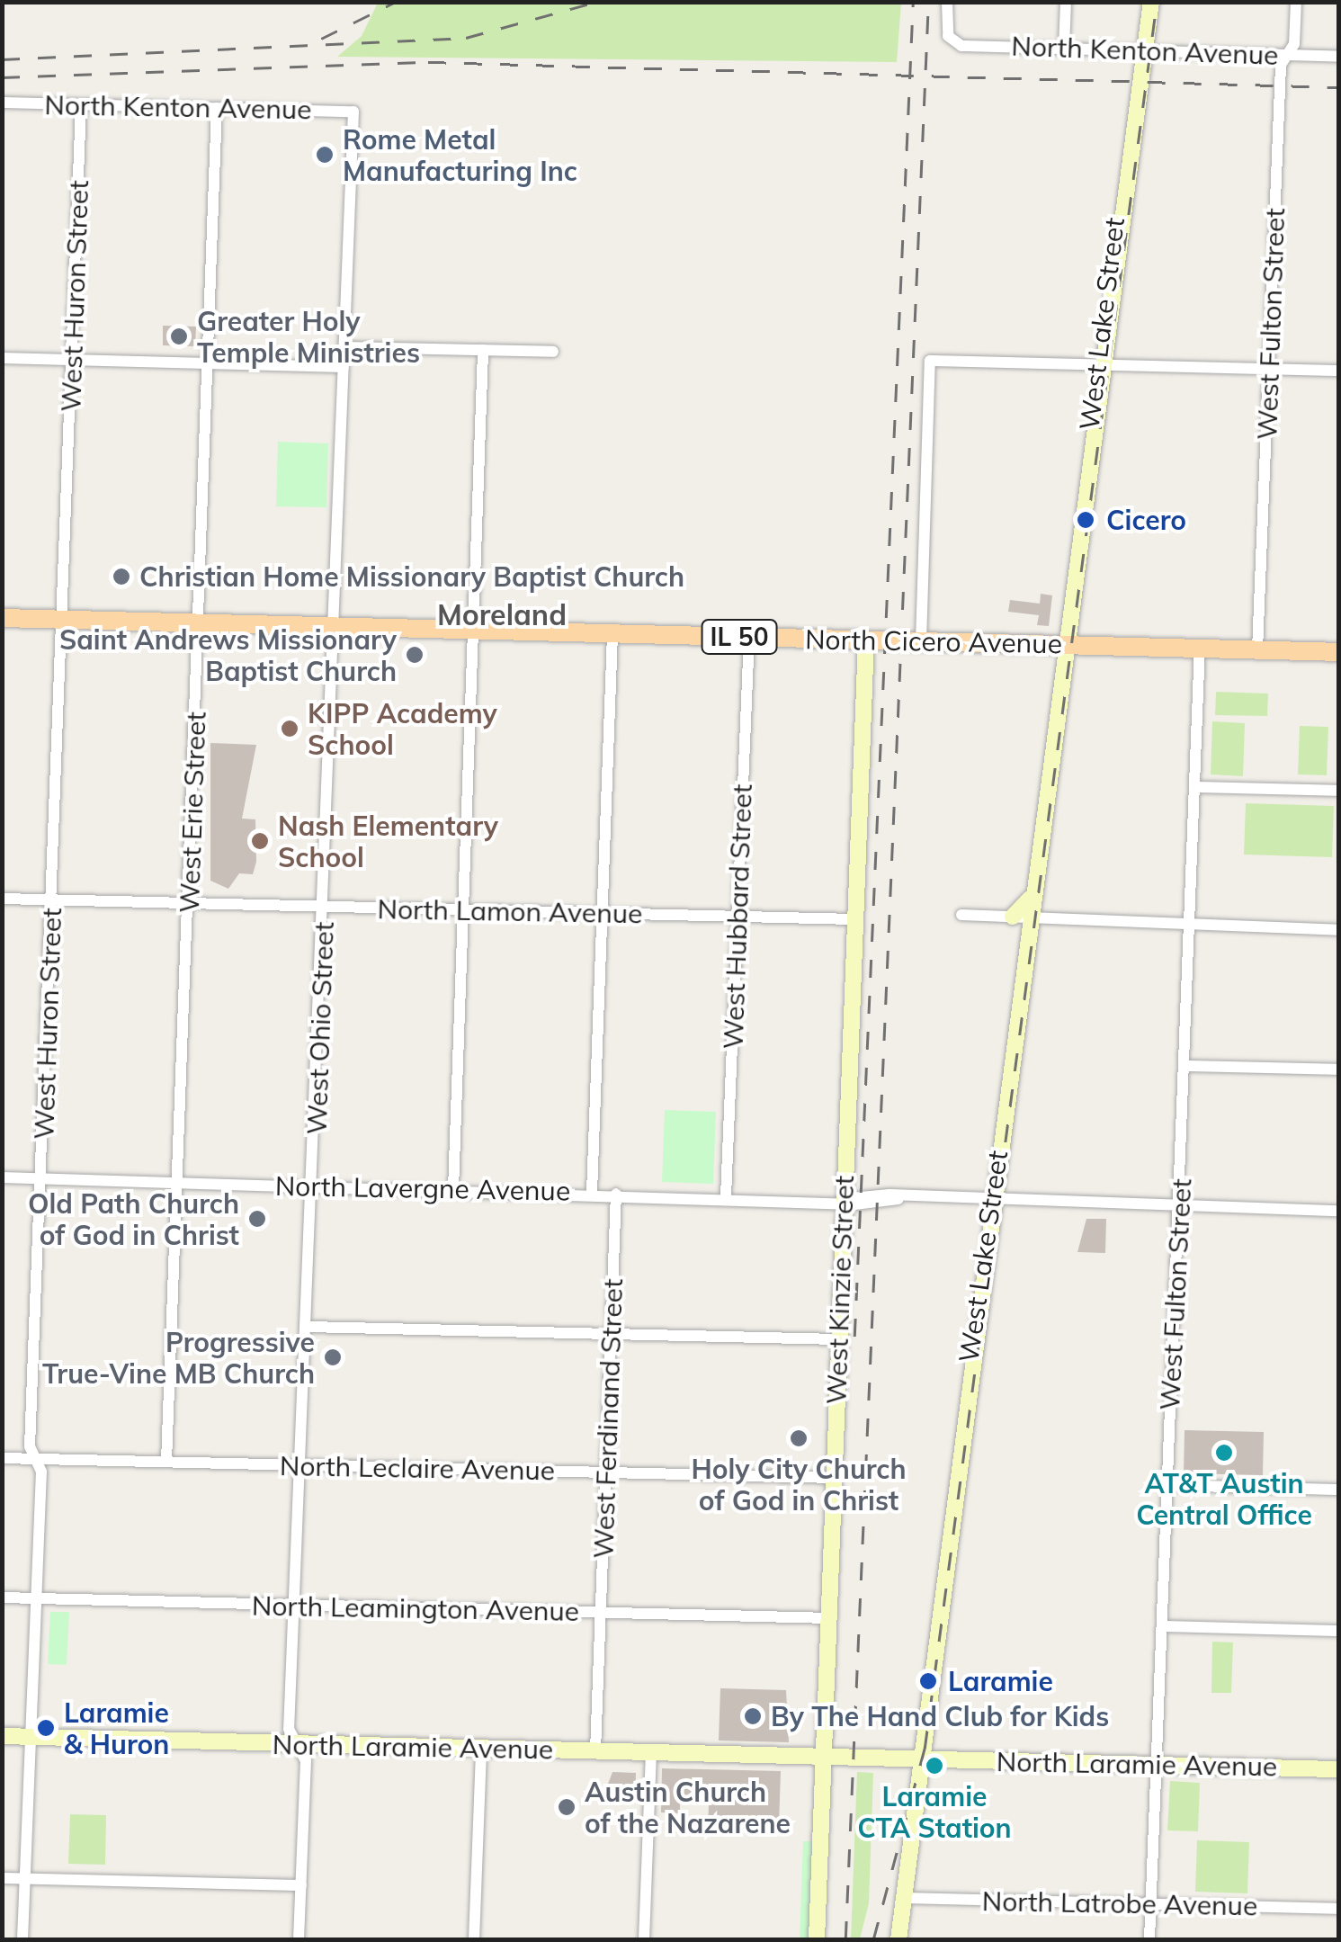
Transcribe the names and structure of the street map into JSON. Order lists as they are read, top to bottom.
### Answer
{
  "streets": {
    "main road": ["IL 50", "North Cicero Avenue"],
    "street": [
      "North Kenton Avenue",
      "West Huron Street",
      "West Lake Street",
      "West Fulton Street",
      "West Erie Street",
      "North Lamon Avenue",
      "West Hubbard Street",
      "West Ohio Street",
      "North Lavergne Avenue",
      "West Kinzie Street",
      "West Ferdinand Street",
      "North Leclaire Avenue",
      "North Leamington Avenue",
      "North Laramie Avenue",
      "North Latrobe Avenue"
    ]
  },
  "crossings": [
    ["North Kenton Avenue", "West Huron Street"],
    ["North Kenton Avenue", "West Lake Street"],
    ["North Kenton Avenue", "West Fulton Street"],
    ["North Kenton Avenue", "West Erie Street"],
    ["North Kenton Avenue", "West Ohio Street"],
    ["West Huron Street", "North Cicero Avenue"],
    ["West Huron Street", "North Lamon Avenue"],
    ["West Huron Street", "North Lavergne Avenue"],
    ["West Huron Street", "North Leclaire Avenue"],
    ["West Huron Street", "North Leamington Avenue"],
    ["West Huron Street", "North Laramie Avenue"],
    ["West Lake Street", "North Cicero Avenue"],
    ["West Lake Street", "North Lavergne Avenue"],
    ["West Lake Street", "North Laramie Avenue"],
    ["West Lake Street", "North Latrobe Avenue"],
    ["West Fulton Street", "North Cicero Avenue"],
    ["West Fulton Street", "North Lavergne Avenue"],
    ["West Fulton Street", "North Laramie Avenue"],
    ["West Fulton Street", "North Latrobe Avenue"],
    ["North Cicero Avenue", "West Erie Street"],
    ["North Cicero Avenue", "West Hubbard Street"],
    ["North Cicero Avenue", "West Ohio Street"],
    ["North Cicero Avenue", "West Kinzie Street"],
    ["West Erie Street", "North Lamon Avenue"],
    ["West Erie Street", "North Lavergne Avenue"],
    ["West Erie Street", "North Leclaire Avenue"],
    ["North Lamon Avenue", "West Hubbard Street"],
    ["North Lamon Avenue", "West Ohio Street"],
    ["North Lamon Avenue", "West Kinzie Street"],
    ["West Hubbard Street", "North Lavergne Avenue"],
    ["West Ohio Street", "North Lavergne Avenue"],
    ["West Ohio Street", "North Leclaire Avenue"],
    ["West Ohio Street", "North Leamington Avenue"],
    ["West Ohio Street", "North Laramie Avenue"],
    ["North Lavergne Avenue", "West Kinzie Street"],
    ["North Lavergne Avenue", "West Ferdinand Street"],
    ["West Kinzie Street", "North Leclaire Avenue"],
    ["West Kinzie Street", "North Leamington Avenue"],
    ["West Kinzie Street", "North Laramie Avenue"],
    ["West Ferdinand Street", "North Leclaire Avenue"],
    ["West Ferdinand Street", "North Leamington Avenue"],
    ["West Ferdinand Street", "North Laramie Avenue"]
  ],
  "districts": ["Moreland"],
  "places": [
    "Rome Metal Manufacturing Inc",
    "Greater Holy Temple Ministries",
    "Cicero",
    "Christian Home Missionary Baptist Church",
    "Saint Andrews Missionary Baptist Church",
    "KIPP Academy School",
    "Nash Elementary School",
    "Old Path Church of God in Christ",
    "Progressive True-Vine MB Church",
    "Holy City Church of God in Christ",
    "AT&T Austin Central Office",
    "Laramie",
    "By The Hand Club for Kids",
    "Laramie & Huron",
    "Laramie CTA Station",
    "Austin Church of the Nazarene"
  ]
}
